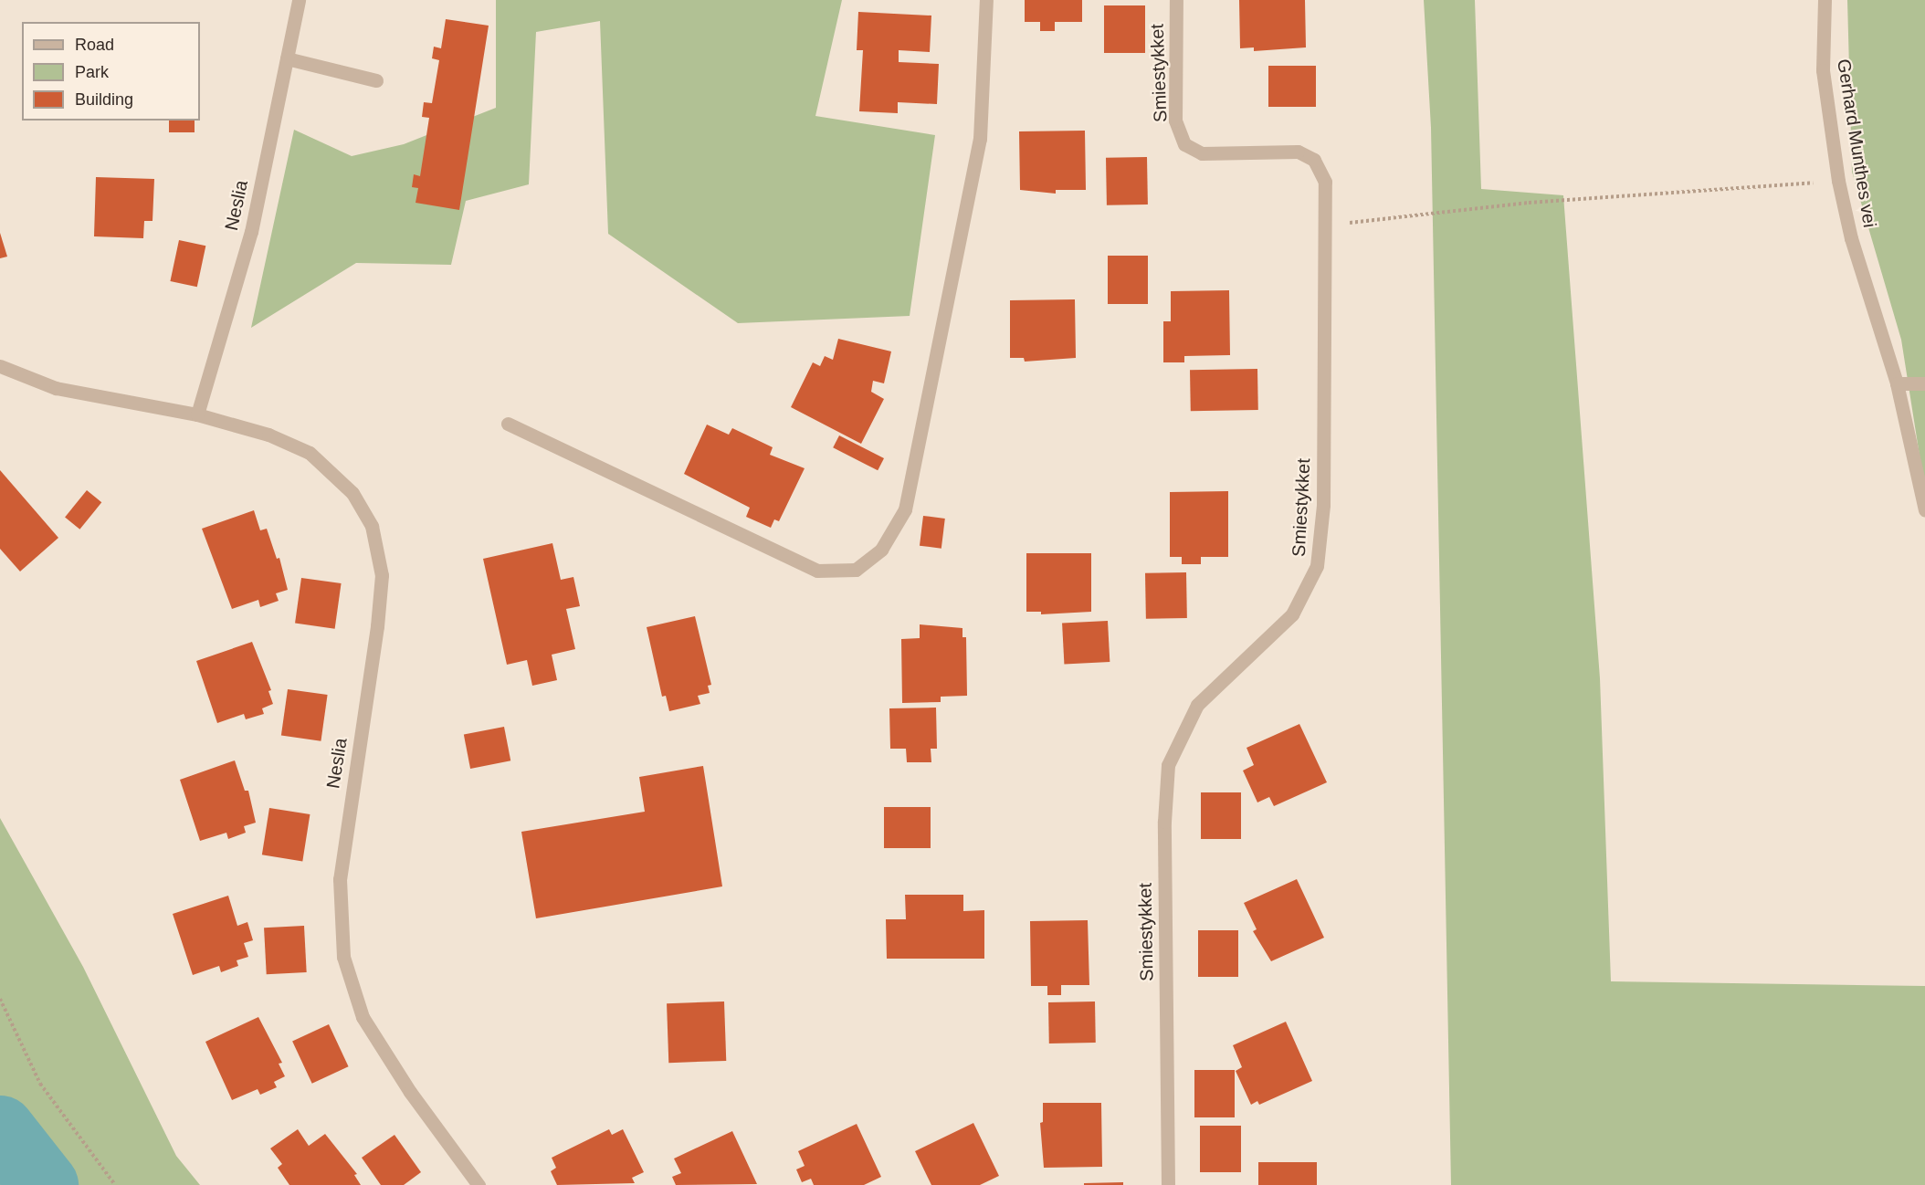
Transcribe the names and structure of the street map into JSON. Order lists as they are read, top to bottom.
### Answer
{
  "streets": {
    "street": ["Smiestykket", "Gerhard Munthes vei", "Neslia"]
  },
  "legend": ["Road", "Park", "Building"]
}
